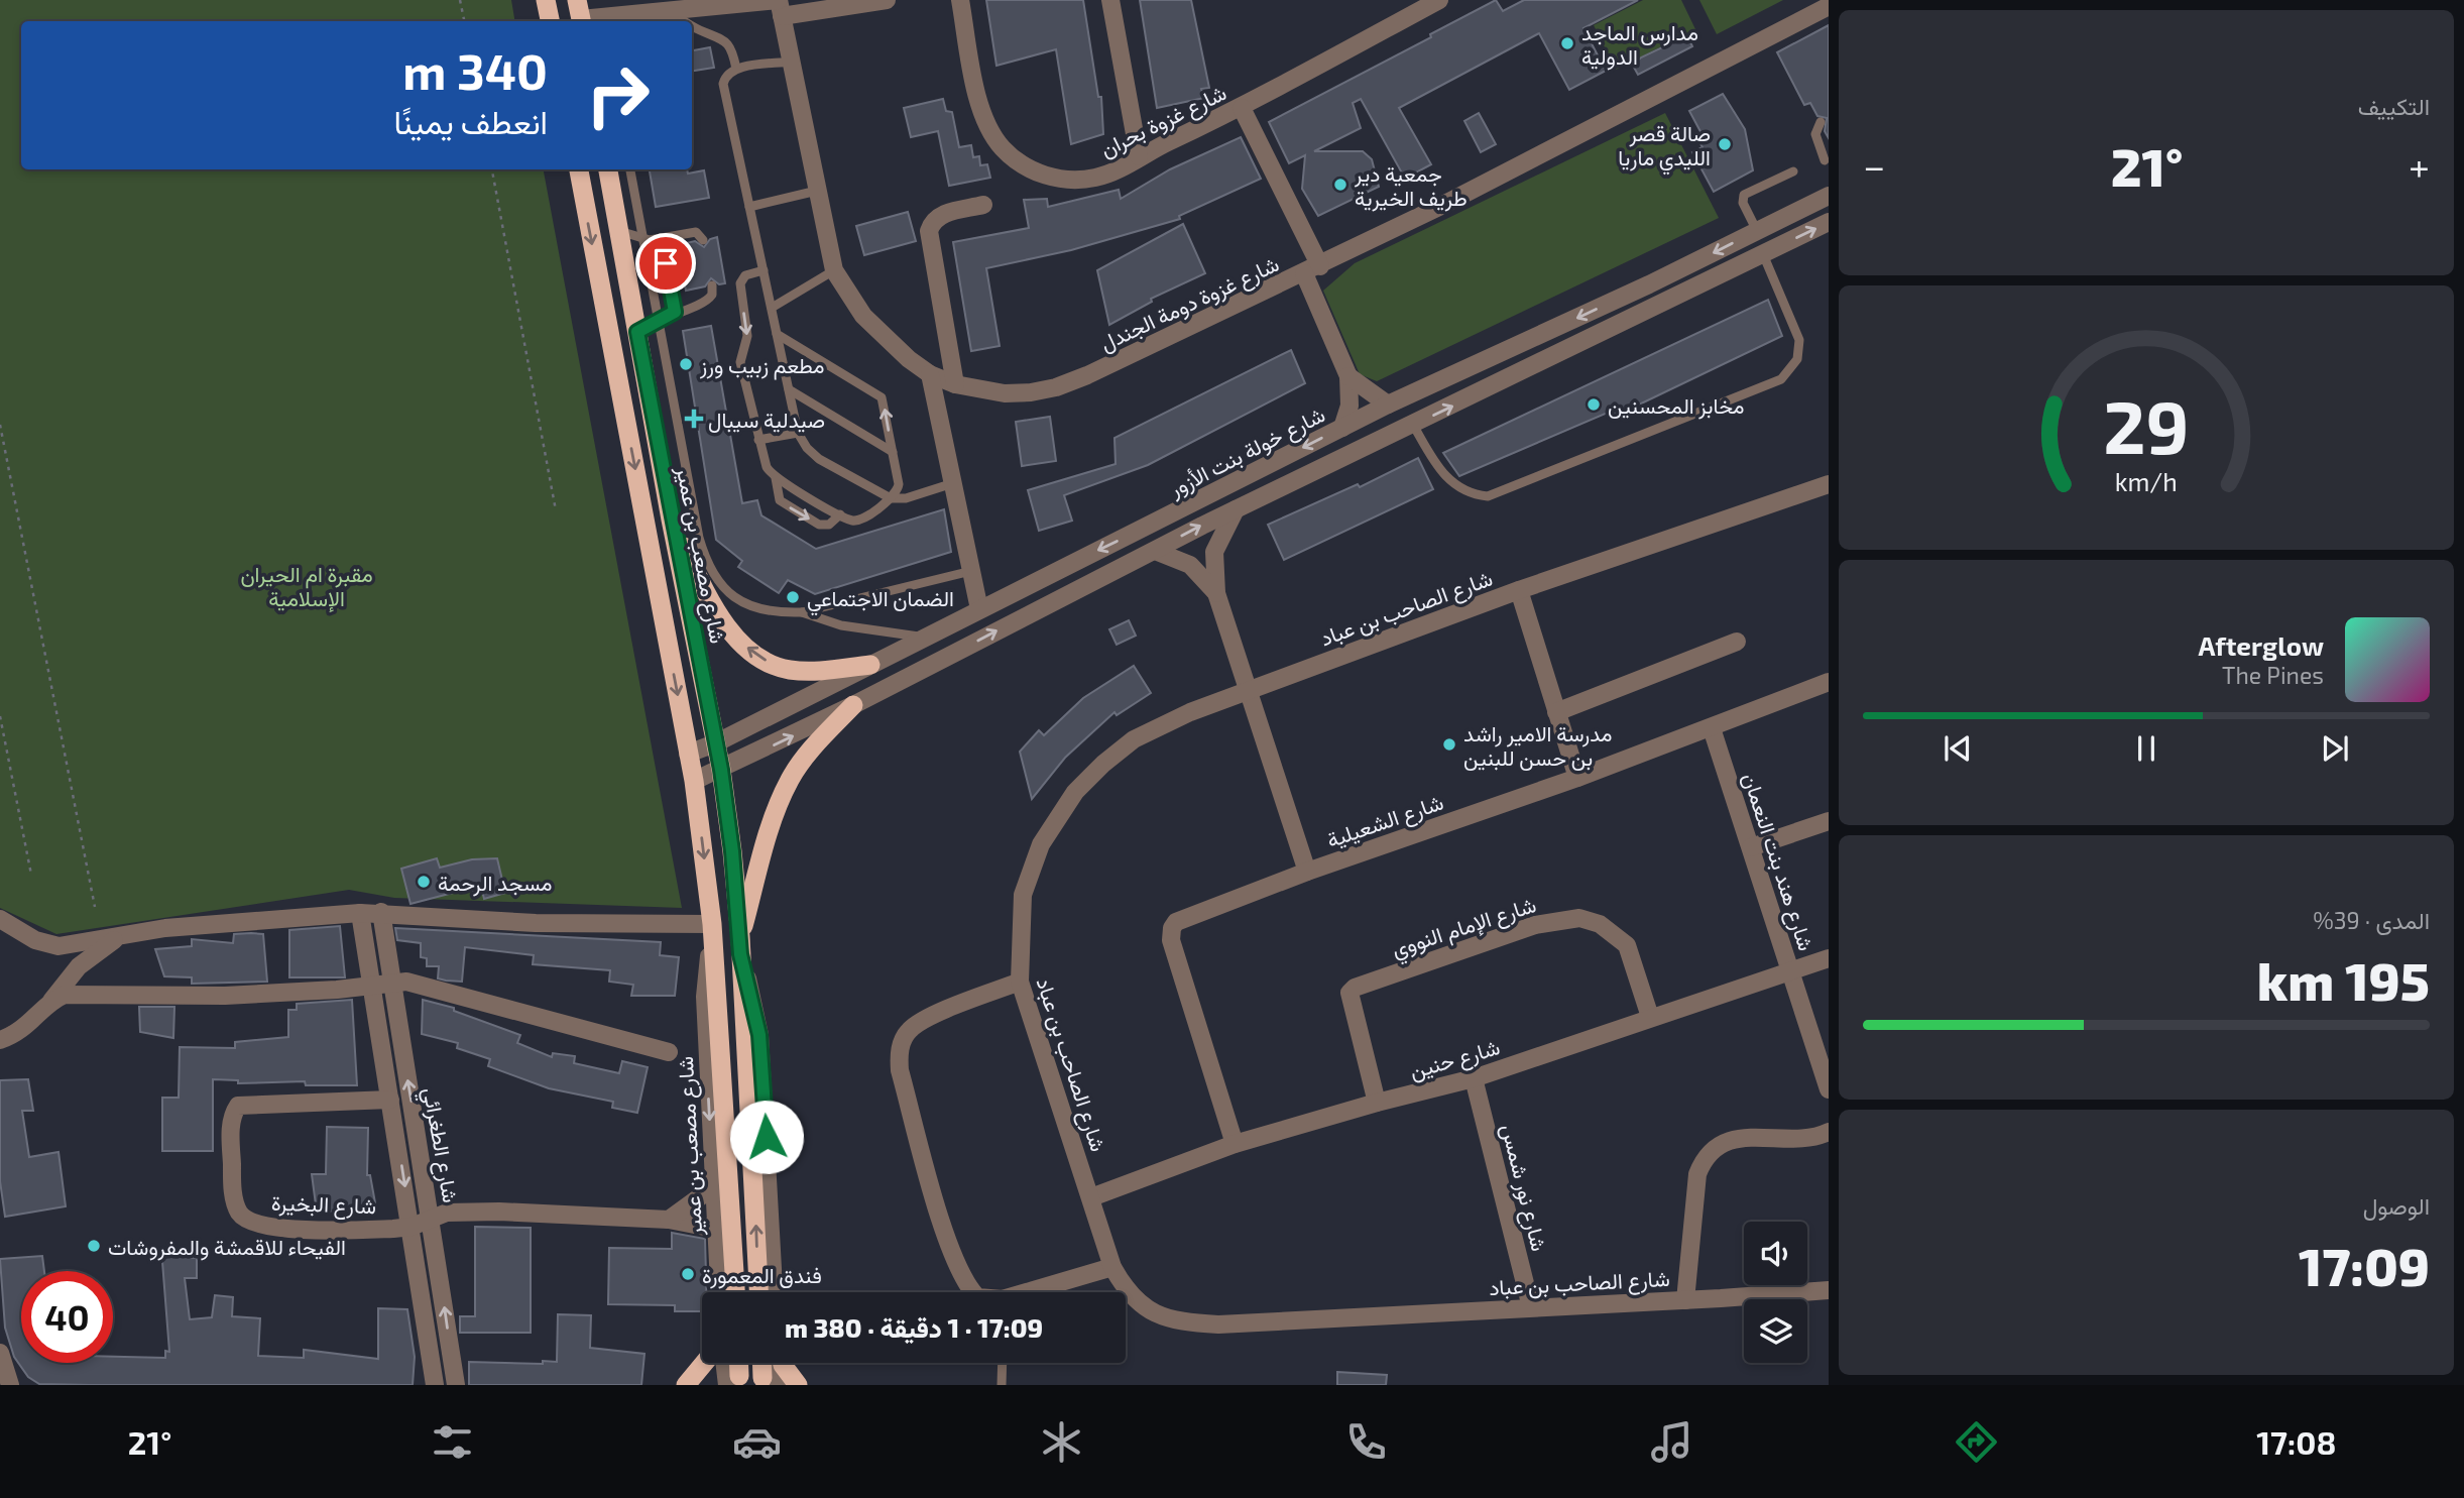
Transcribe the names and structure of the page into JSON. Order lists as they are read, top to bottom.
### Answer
{
  "streets": {
    "highway": ["شارع مصعب بن عمير"],
    "street": [
      "شارع غزوة بحران",
      "شارع غزوة دومة الجندل",
      "شارع خولة بنت الأزور",
      "شارع الصاحب بن عباد",
      "شارع الشعيلية",
      "شارع هند بنت النعمان",
      "شارع الإمام النووي",
      "شارع حنين",
      "شارع الطغرائي",
      "شارع نور شمس",
      "شارع البخيرة"
    ]
  },
  "crossings": [
    ["شارع خولة بنت الأزور", "شارع مصعب بن عمير"],
    ["شارع مصعب بن عمير", "شارع البخيرة"],
    ["شارع الصاحب بن عباد", "شارع حنين"],
    ["شارع الصاحب بن عباد", "شارع نور شمس"],
    ["شارع الشعيلية", "شارع هند بنت النعمان"],
    ["شارع الشعيلية", "شارع حنين"],
    ["شارع هند بنت النعمان", "شارع حنين"],
    ["شارع الإمام النووي", "شارع حنين"],
    ["شارع حنين", "شارع نور شمس"],
    ["شارع الطغرائي", "شارع البخيرة"]
  ],
  "parks": ["مقبرة ام الحيران الإسلامية"],
  "places": {
    "other": [
      "مدارس الماجد الدولية",
      "صالة قصر الليدي ماريا",
      "جمعية دير طريف الخيرية",
      "مطعم زبيب ورز",
      "مخابز المحسنين",
      "الضمان الاجتماعي",
      "مدرسة الامير راشد بن حسن للبنين",
      "مسجد الرحمة",
      "الفيحاء للاقمشة والمفروشات",
      "فندق المعمورة"
    ],
    "health": ["صيدلية سيبال"]
  },
  "page": {
    "tile": [
      "التكييف",
      ["المدى · 39%", "195 km"],
      ["الوصول", "17:09"]
    ],
    "turn": ["340 m", "انعطف يمينًا"],
    "heat": ["−", "21°", "+"],
    "song": ["Afterglow", "The Pines"],
    "limit": "40",
    "trip": "17:09 · 1 دقيقة · 380 m",
    "tabs": ["17:08", "21°"],
    "gauge": ["29", "km/h"]
  }
}
